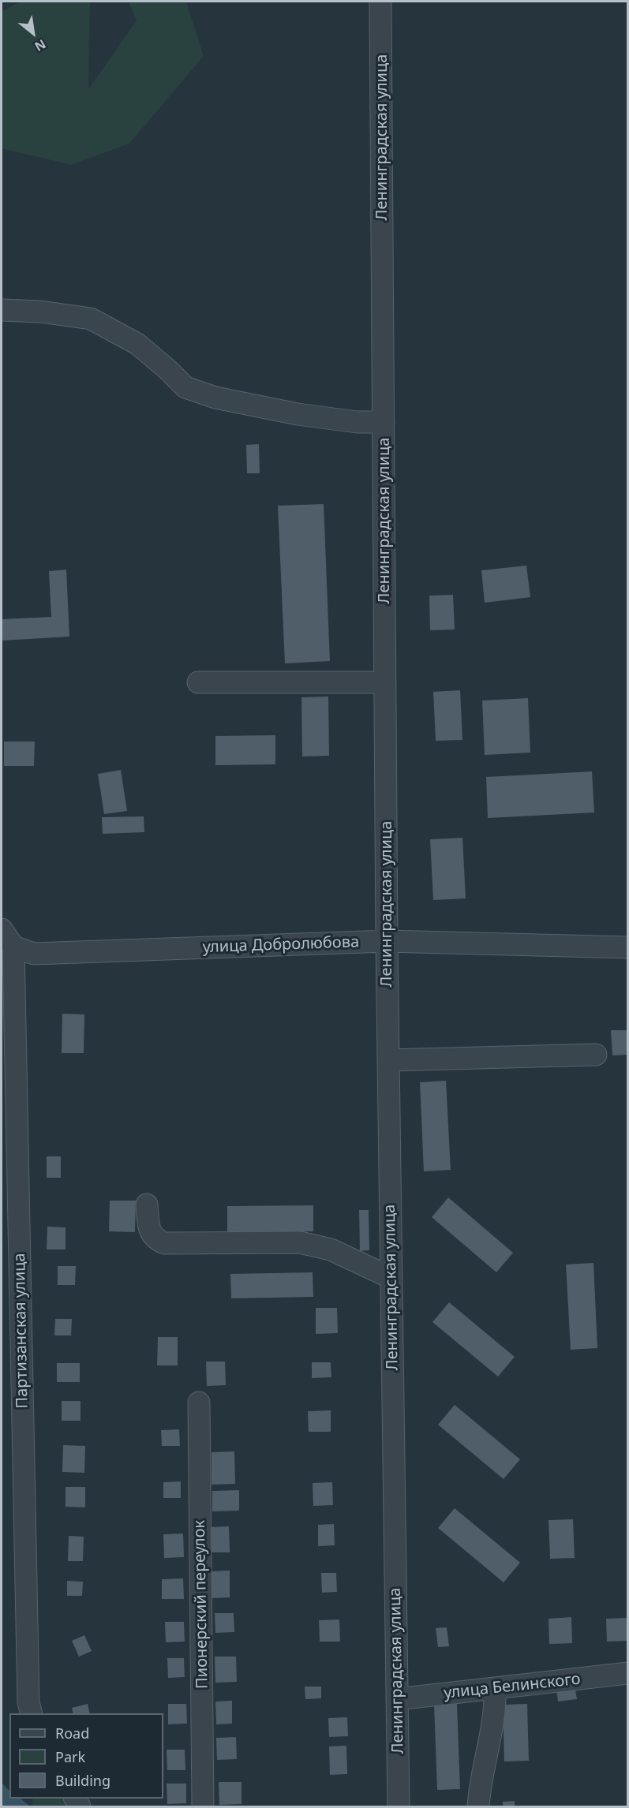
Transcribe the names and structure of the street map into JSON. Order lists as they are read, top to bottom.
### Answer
{
  "streets": {
    "street": [
      "Ленинградская улица",
      "улица Добролюбова",
      "Партизанская улица",
      "Пионерский переулок",
      "улица Белинского"
    ]
  },
  "crossings": [
    ["Ленинградская улица", "улица Добролюбова"],
    ["Ленинградская улица", "улица Белинского"],
    ["улица Добролюбова", "Партизанская улица"]
  ],
  "legend": ["Road", "Park", "Building"],
  "north": "bottom right"
}
